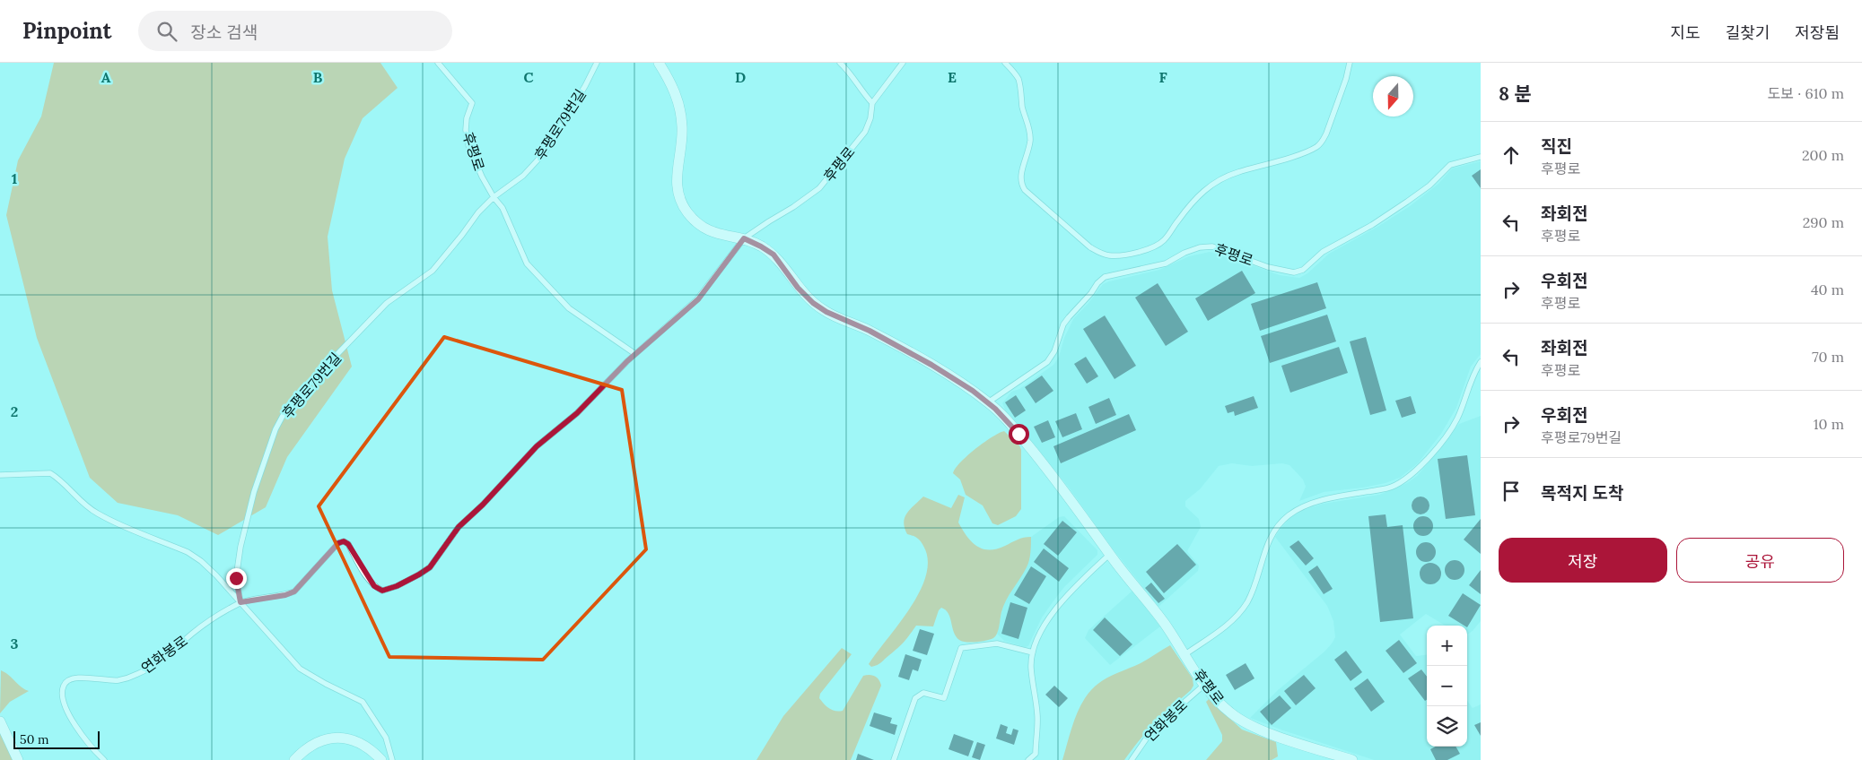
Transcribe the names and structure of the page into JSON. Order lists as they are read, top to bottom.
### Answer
{
  "streets": {
    "street": ["후평로"],
    "lane": ["후평로79번길", "연화봉로"]
  },
  "crossings": [
    ["후평로79번길", "후평로"],
    ["후평로79번길", "연화봉로"],
    ["후평로", "연화봉로"]
  ],
  "scale_bar": "50 m",
  "north": "bottom",
  "page": {
    "header": "Pinpoint",
    "search": "장소 검색",
    "nav": ["지도", "길찾기", "저장됨"],
    "heading": ["8 분", "도보 · 610 m"],
    "list": [
      ["직진", "후평로", "200 m"],
      ["좌회전", "후평로", "290 m"],
      ["우회전", "후평로", "40 m"],
      ["좌회전", "후평로", "70 m"],
      ["우회전", "후평로79번길", "10 m"],
      "목적지 도착"
    ],
    "buttons": ["저장", "공유"],
    "map_buttons": ["+", "−"],
    "scale": "50 m"
  },
  "grid": {
    "columns": [
      "A",
      "B",
      "C",
      "D",
      "E",
      "F"
    ],
    "rows": ["1", "2", "3"]
  }
}
